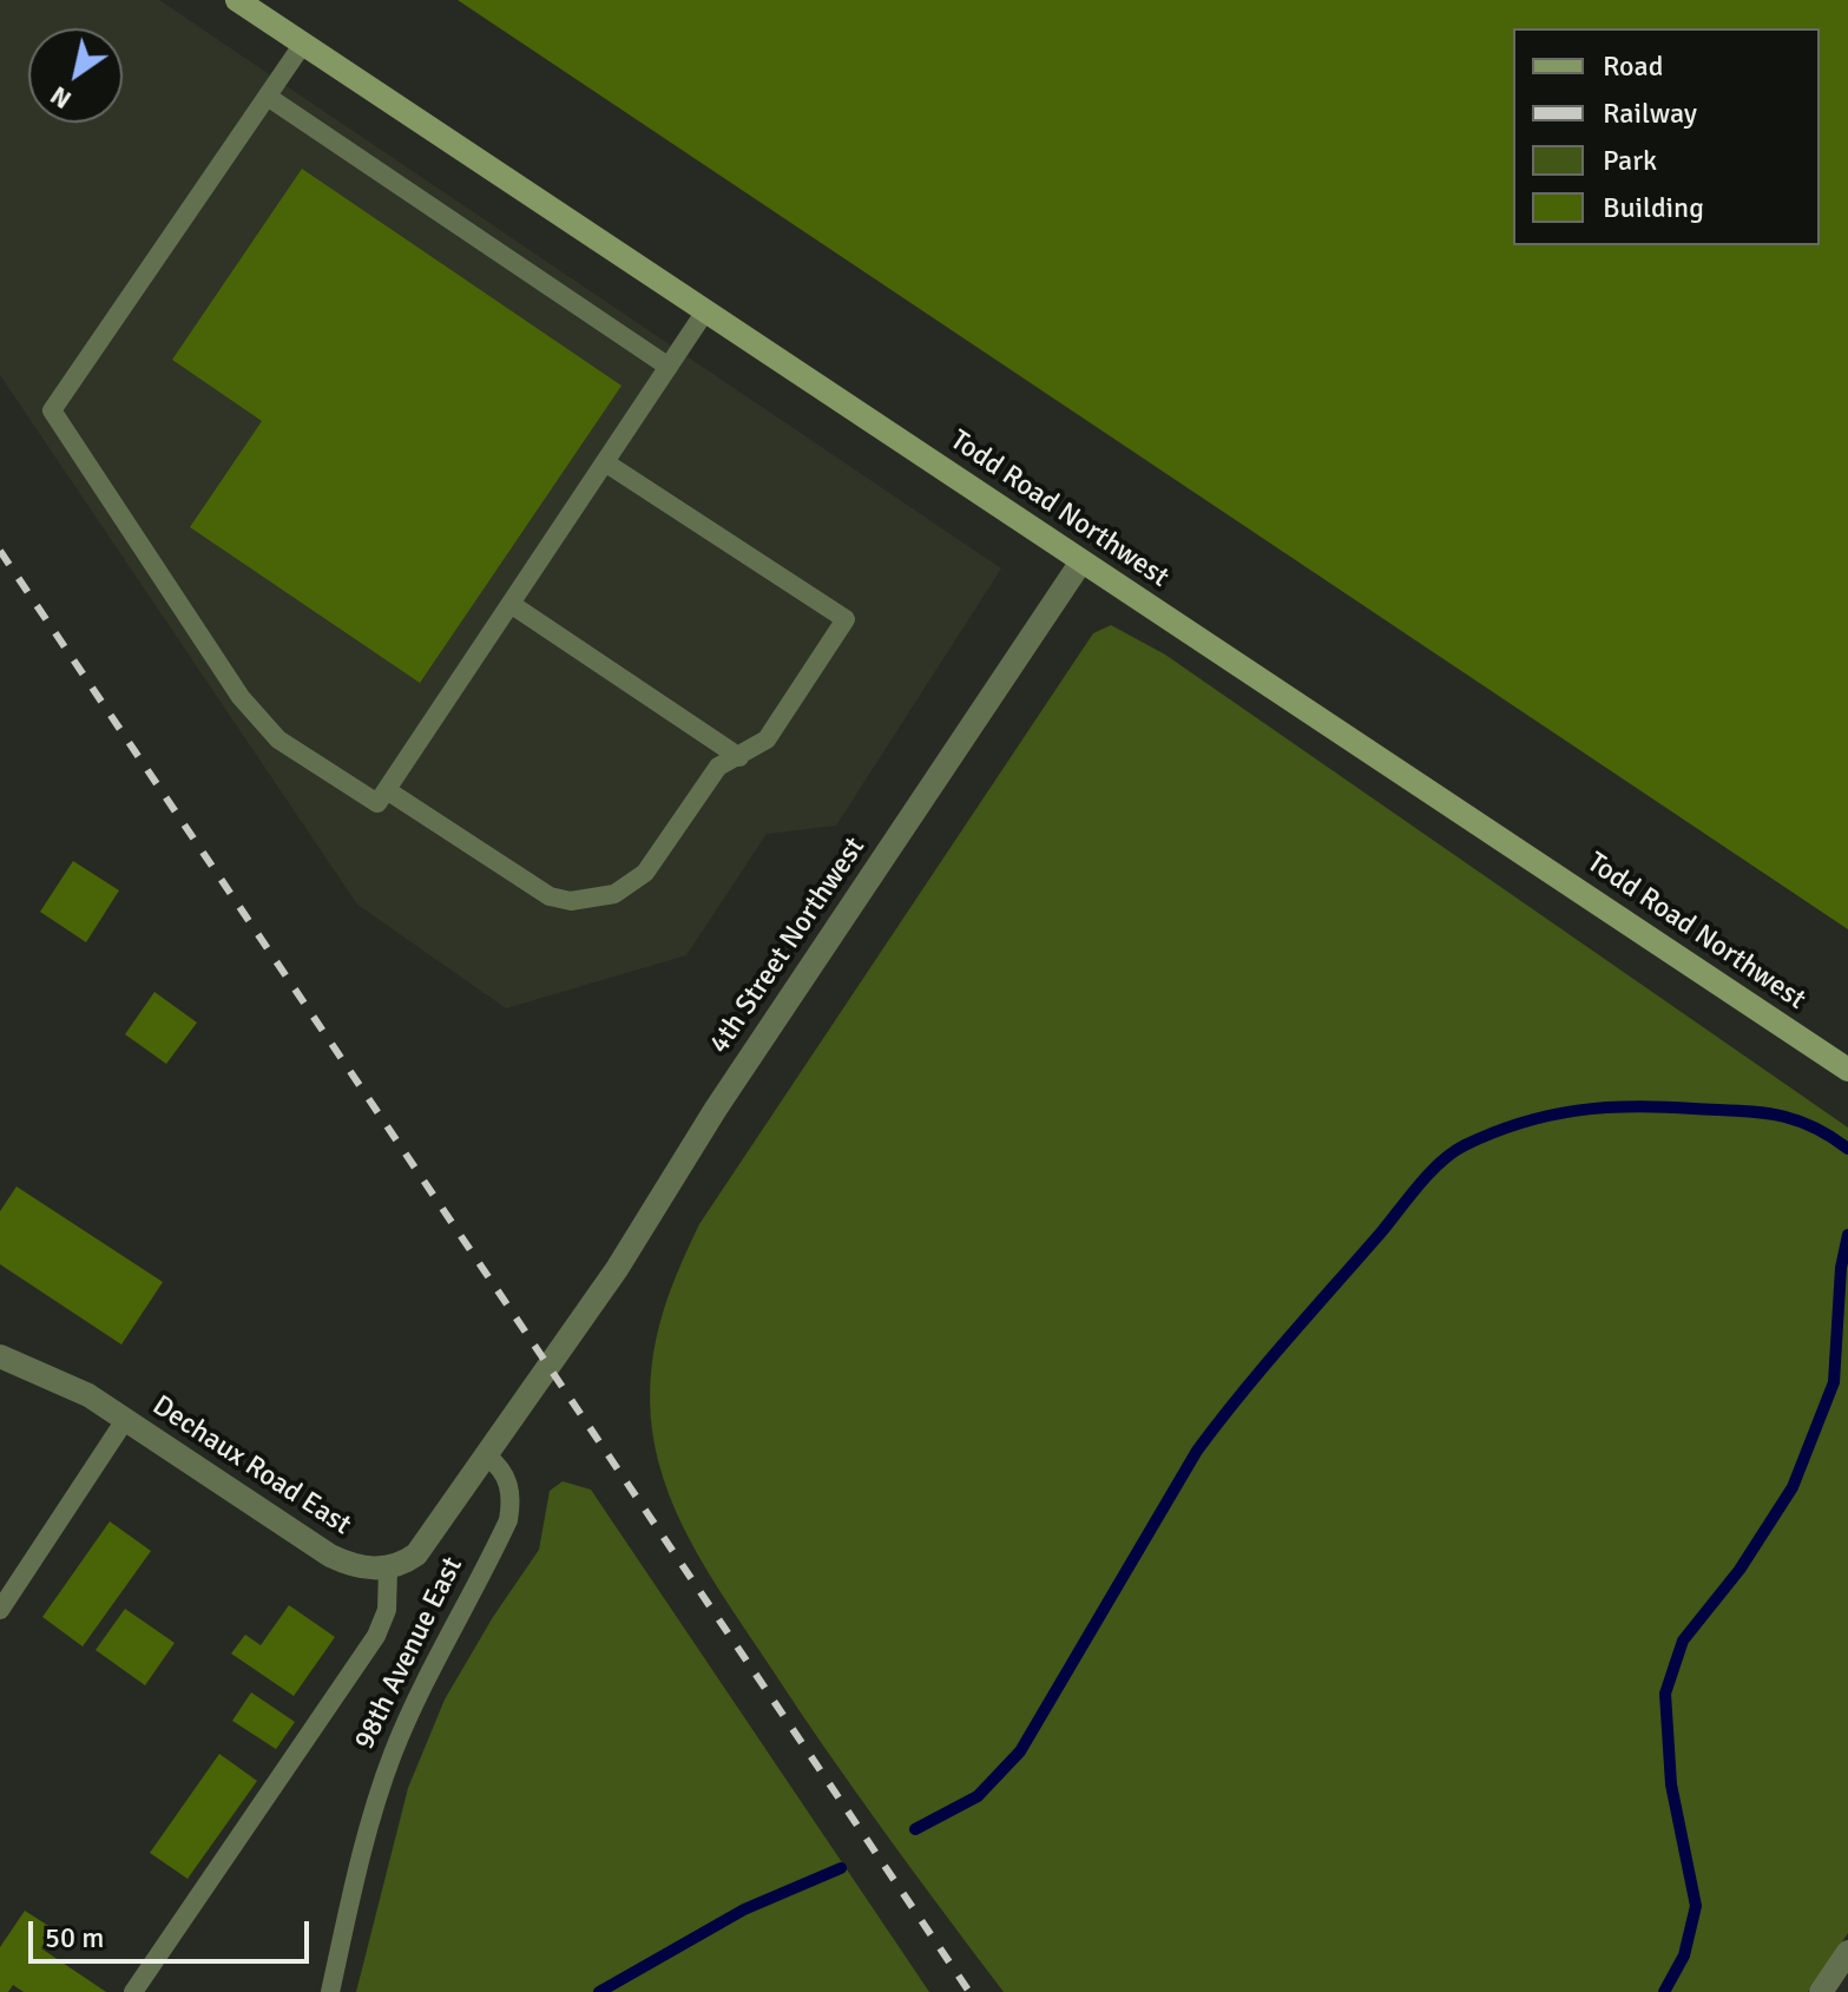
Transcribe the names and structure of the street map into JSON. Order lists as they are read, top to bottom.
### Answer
{
  "streets": {
    "street": ["Todd Road Northwest", "4th Street Northwest", "Dechaux Road East"],
    "lane": ["98th Avenue East"]
  },
  "crossings": [
    ["Todd Road Northwest", "4th Street Northwest"],
    ["4th Street Northwest", "98th Avenue East"]
  ],
  "legend": [
    "Road",
    "Railway",
    "Park",
    "Building"
  ],
  "scale_bar": "50 m",
  "north": "bottom left"
}
